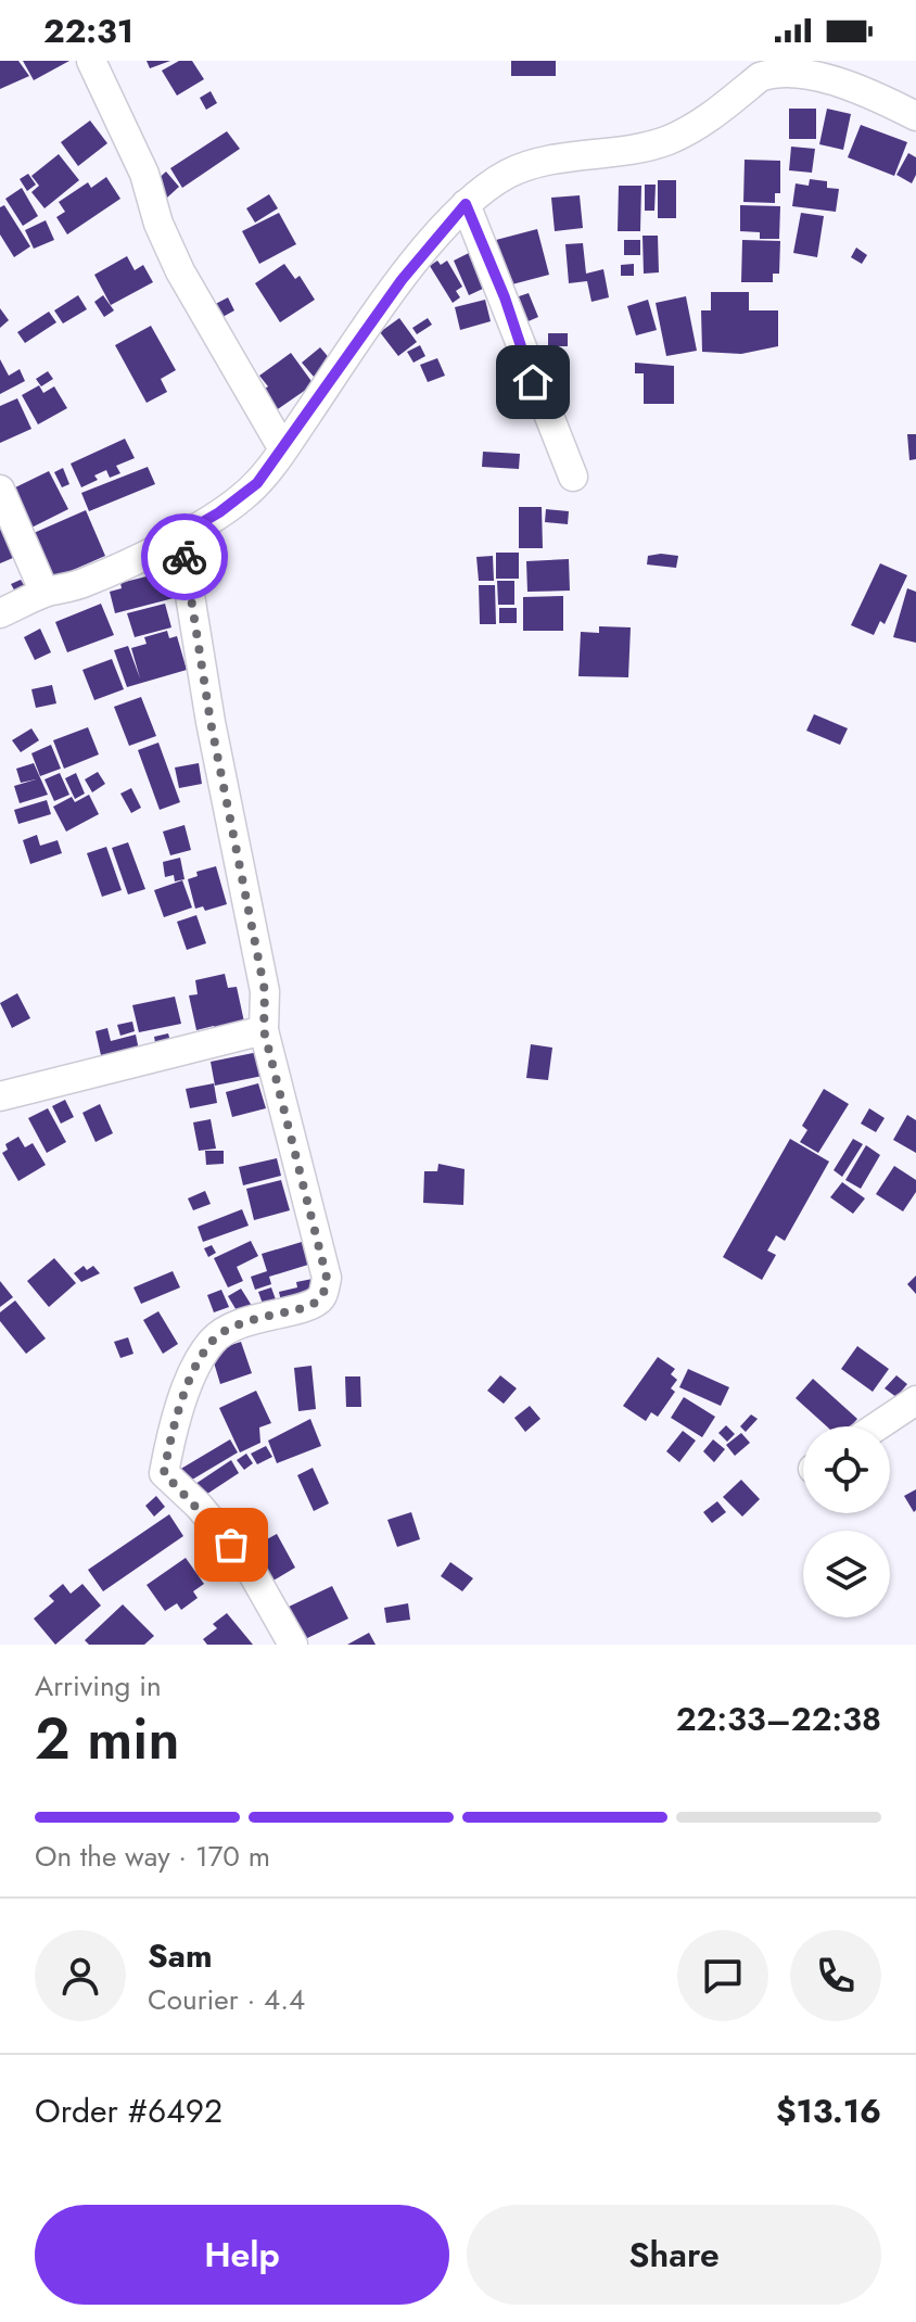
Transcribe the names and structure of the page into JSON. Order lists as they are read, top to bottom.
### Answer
{
  "page": {
    "status": "22:31",
    "heading": ["2 min", "Arriving in", "22:33–22:38"],
    "panel": [
      "Sam",
      "Courier · 4.4",
      "Order #6492",
      "$13.16"
    ],
    "bar": "On the way · 170 m",
    "buttons": ["Help", "Share"]
  }
}
